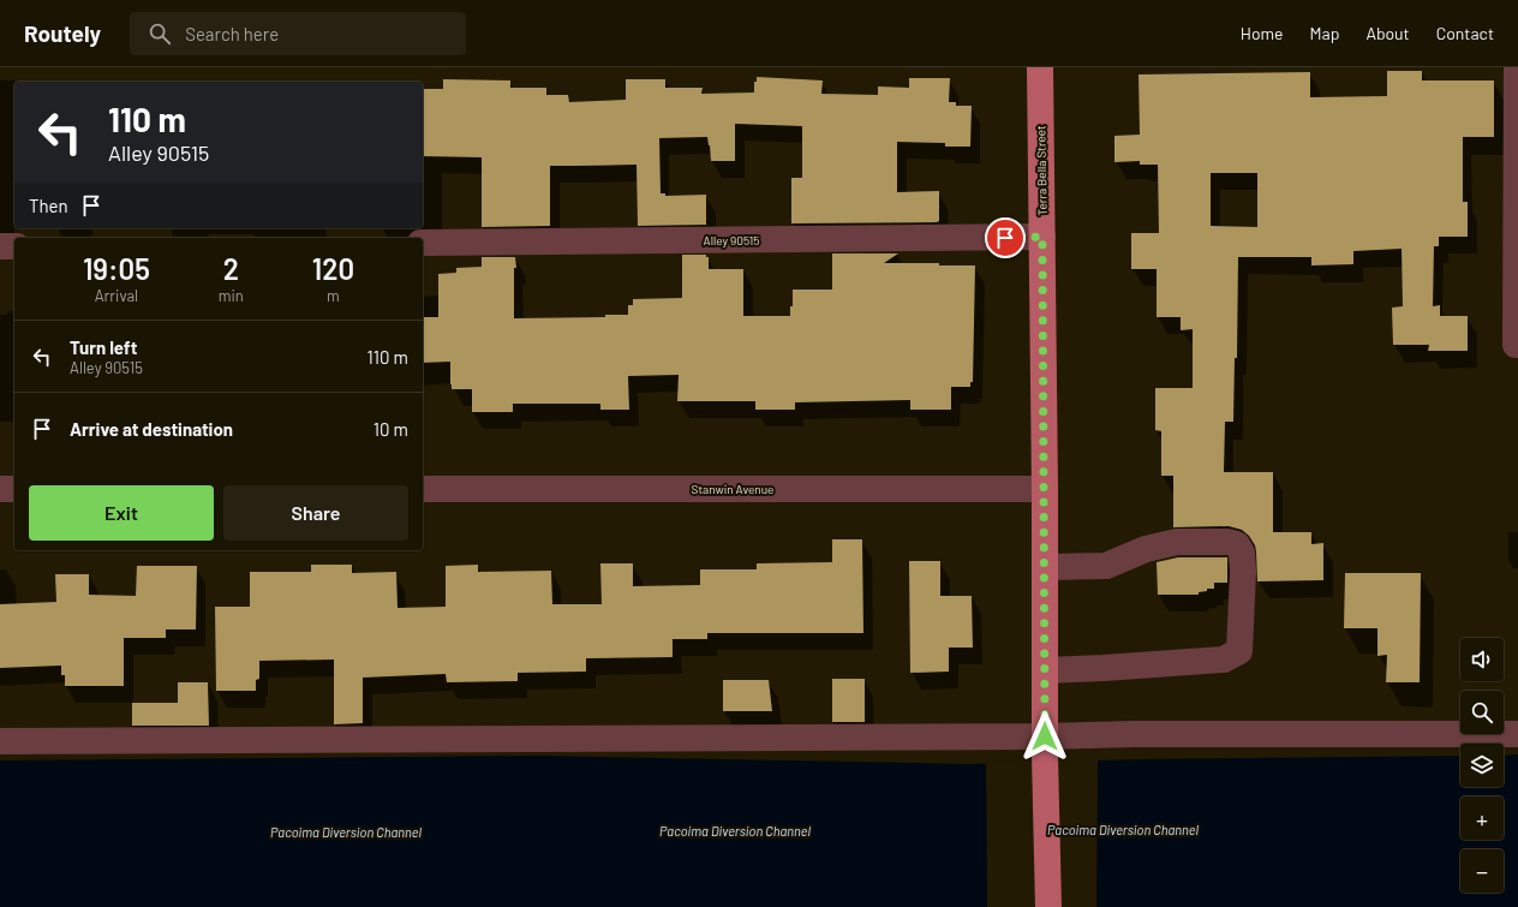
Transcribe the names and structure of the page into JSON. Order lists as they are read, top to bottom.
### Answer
{
  "streets": {
    "main road": ["Terra Bella Street"],
    "street": ["Alley 90515", "Stanwin Avenue"]
  },
  "crossings": [
    ["Terra Bella Street", "Alley 90515"],
    ["Terra Bella Street", "Stanwin Avenue"]
  ],
  "water": ["Pacoima Diversion Channel"],
  "page": {
    "header": "Routely",
    "search": "Search here",
    "nav": [
      "Home",
      "Map",
      "About",
      "Contact"
    ],
    "turn": ["110 m", "Alley 90515"],
    "then": "Then",
    "eta": [
      "19:05",
      "Arrival",
      "2",
      "min",
      "120",
      "m"
    ],
    "list": [
      {
        "name": "Turn left",
        "note": "Alley 90515",
        "value": "110 m"
      },
      {
        "name": "Arrive at destination",
        "value": "10 m"
      }
    ],
    "buttons": ["Exit", "Share"],
    "map_buttons": ["+", "−"]
  }
}
